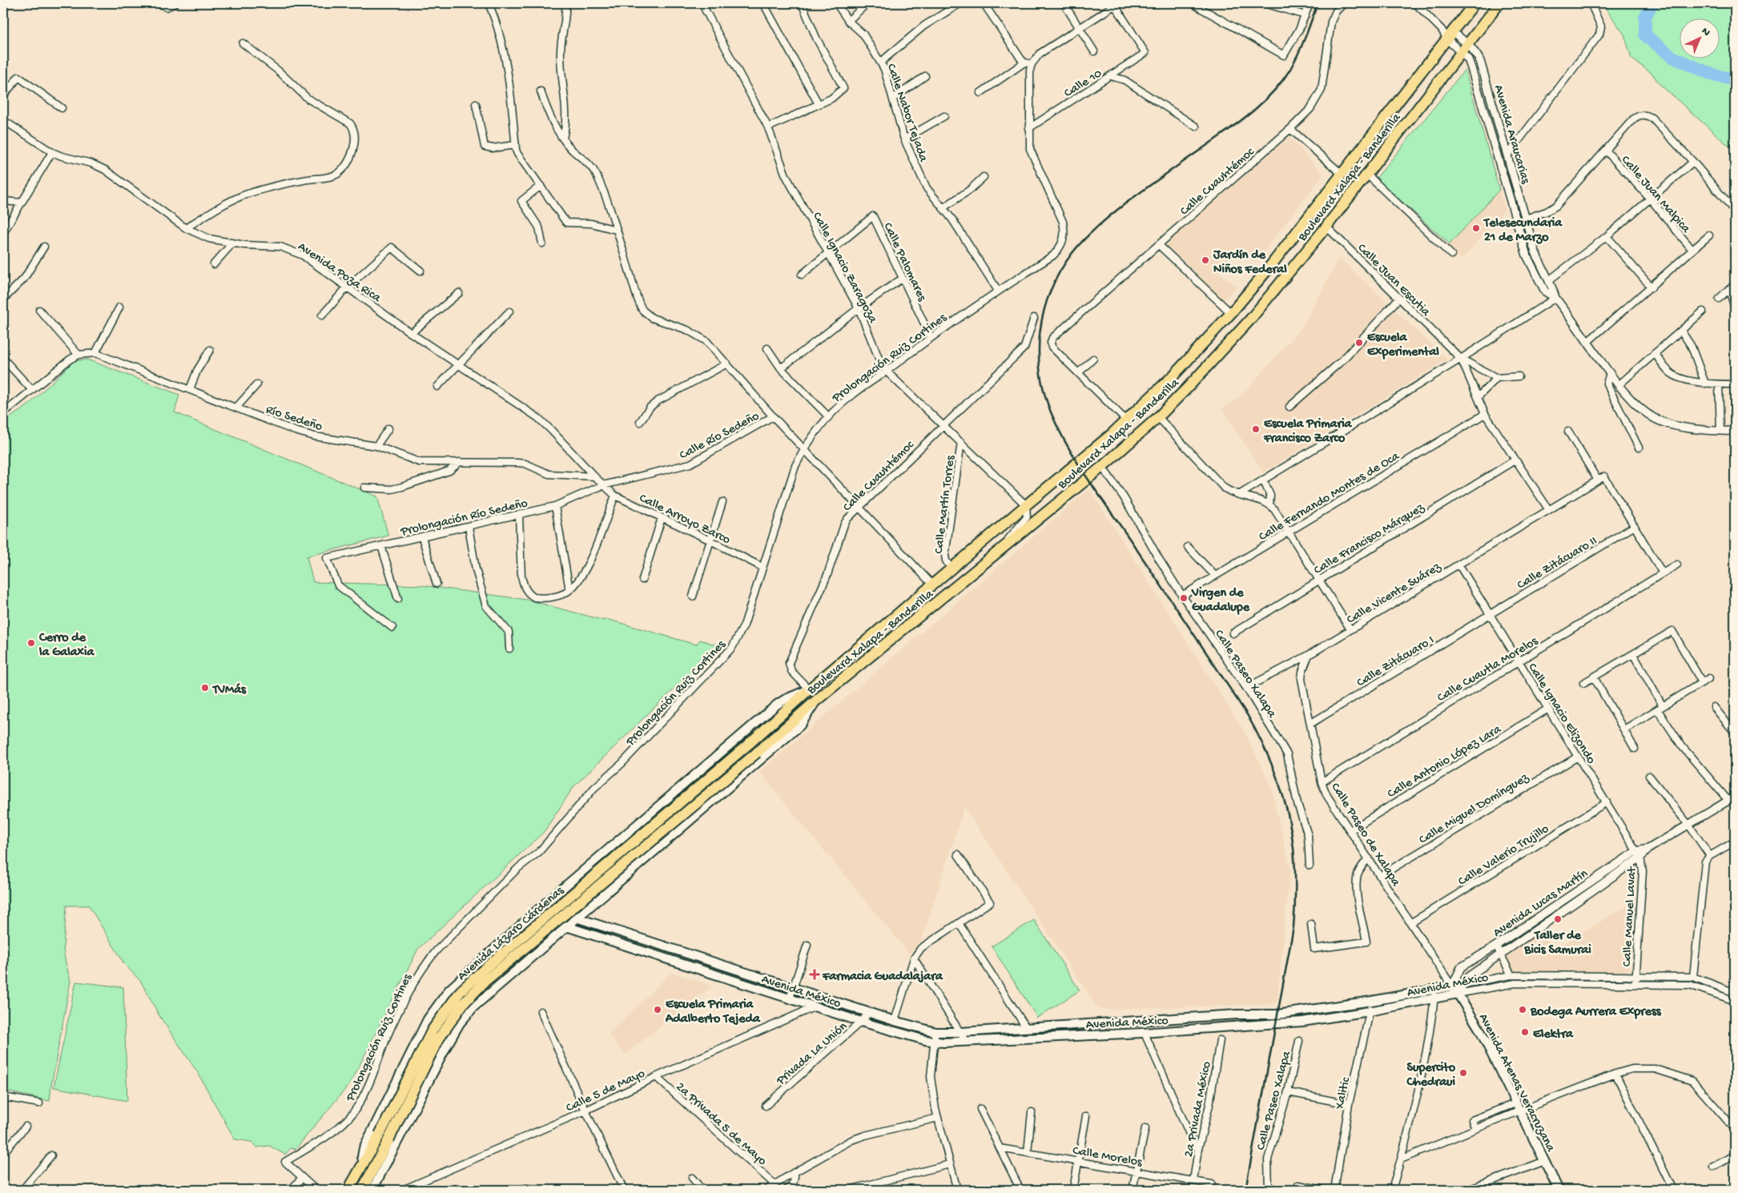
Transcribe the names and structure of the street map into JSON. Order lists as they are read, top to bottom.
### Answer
{
  "streets": {
    "highway": ["Boulevard Xalapa - Banderilla", "Avenida Lázaro Cárdenas"],
    "main road": ["Avenida México", "Avenida Atenas Veracruzana"],
    "street": [
      "Calle 10",
      "Calle Nabor Tejada",
      "Avenida Araucarias",
      "Calle Cuauhtémoc",
      "Calle Juan Malpica",
      "Calle Palomares",
      "Calle Ignacio Zaragoza",
      "Avenida Poza Rica",
      "Calle Juan Escutia",
      "Prolongación Ruiz Cortines",
      "Río Sedeño",
      "Calle Río Sedeño",
      "Calle Fernando Montes de Oca",
      "Calle Martín Torres",
      "Prolongación Río Sedeño",
      "Calle Arroyo Zarco",
      "Calle Francisco Márquez",
      "Calle Zitácuaro II",
      "Calle Vicente Suárez",
      "Calle Zitácuaro I",
      "Calle Cuautla Morelos",
      "Calle Paseo Xalapa",
      "Calle Ignacio Elizondo",
      "Calle Antonio López Lara",
      "Calle Miguel Domínguez",
      "Calle Paseo de Xalapa",
      "Calle Valerio Trujillo",
      "Avenida Lucas Martín",
      "Calle Manuel Lavat",
      "Privada La Unión",
      "Calle 5 de Mayo",
      "Xalitic",
      "2a Privada México",
      "2a Privada 5 de Mayo",
      "Calle Morelos"
    ]
  },
  "crossings": [
    ["Calle 10", "Prolongación Ruiz Cortines"],
    ["Calle Nabor Tejada", "Prolongación Ruiz Cortines"],
    ["Avenida Araucarias", "Boulevard Xalapa - Banderilla"],
    ["Boulevard Xalapa - Banderilla", "Calle Cuauhtémoc"],
    ["Boulevard Xalapa - Banderilla", "Calle Ignacio Zaragoza"],
    ["Boulevard Xalapa - Banderilla", "Calle Juan Escutia"],
    ["Boulevard Xalapa - Banderilla", "Calle Martín Torres"],
    ["Boulevard Xalapa - Banderilla", "Calle Paseo Xalapa"],
    ["Boulevard Xalapa - Banderilla", "Avenida Lázaro Cárdenas"],
    ["Calle Cuauhtémoc", "Calle Ignacio Zaragoza"],
    ["Calle Palomares", "Calle Ignacio Zaragoza"],
    ["Calle Palomares", "Prolongación Ruiz Cortines"],
    ["Calle Ignacio Zaragoza", "Prolongación Ruiz Cortines"],
    ["Calle Ignacio Zaragoza", "Calle Martín Torres"],
    ["Avenida Poza Rica", "Río Sedeño"],
    ["Calle Juan Escutia", "Calle Fernando Montes de Oca"],
    ["Calle Juan Escutia", "Calle Francisco Márquez"],
    ["Calle Juan Escutia", "Calle Vicente Suárez"],
    ["Prolongación Ruiz Cortines", "Calle Arroyo Zarco"],
    ["Calle Río Sedeño", "Prolongación Río Sedeño"],
    ["Calle Río Sedeño", "Calle Arroyo Zarco"],
    ["Calle Fernando Montes de Oca", "Calle Paseo Xalapa"],
    ["Prolongación Río Sedeño", "Calle Arroyo Zarco"],
    ["Calle Zitácuaro II", "Calle Vicente Suárez"],
    ["Calle Zitácuaro II", "Calle Zitácuaro I"],
    ["Calle Zitácuaro II", "Calle Ignacio Elizondo"],
    ["Calle Vicente Suárez", "Calle Paseo Xalapa"],
    ["Calle Vicente Suárez", "Calle Ignacio Elizondo"],
    ["Calle Vicente Suárez", "Calle Paseo de Xalapa"],
    ["Calle Zitácuaro I", "Calle Ignacio Elizondo"],
    ["Calle Zitácuaro I", "Calle Paseo de Xalapa"],
    ["Calle Cuautla Morelos", "Calle Ignacio Elizondo"],
    ["Calle Cuautla Morelos", "Calle Paseo de Xalapa"],
    ["Calle Ignacio Elizondo", "Calle Antonio López Lara"],
    ["Calle Ignacio Elizondo", "Calle Miguel Domínguez"],
    ["Calle Ignacio Elizondo", "Calle Valerio Trujillo"],
    ["Calle Ignacio Elizondo", "Avenida Lucas Martín"],
    ["Calle Ignacio Elizondo", "Calle Manuel Lavat"],
    ["Calle Antonio López Lara", "Calle Paseo de Xalapa"],
    ["Calle Miguel Domínguez", "Calle Paseo de Xalapa"],
    ["Calle Paseo de Xalapa", "Calle Valerio Trujillo"],
    ["Calle Paseo de Xalapa", "Avenida Lucas Martín"],
    ["Calle Paseo de Xalapa", "Avenida México"],
    ["Calle Paseo de Xalapa", "Avenida Atenas Veracruzana"],
    ["Avenida Lucas Martín", "Calle Manuel Lavat"],
    ["Avenida Lucas Martín", "Avenida México"],
    ["Avenida Lucas Martín", "Avenida Atenas Veracruzana"],
    ["Calle Manuel Lavat", "Avenida México"],
    ["Avenida México", "Privada La Unión"],
    ["Avenida México", "Avenida Atenas Veracruzana"],
    ["Avenida México", "Calle 5 de Mayo"],
    ["Avenida México", "Xalitic"],
    ["Calle 5 de Mayo", "2a Privada 5 de Mayo"],
    ["2a Privada México", "Calle Morelos"]
  ],
  "places": {
    "other": [
      "Telesecundaria 21 de Marzo",
      "Jardín de Niños Federal",
      "Escuela Experimental",
      "Escuela Primaria Francisco Zarco",
      "Virgen de Guadalupe",
      "Cerro de la Galaxia",
      "TVMás",
      "Taller de Bicis Samurai",
      "Escuela Primaria Adalberto Tejeda",
      "Bodega Aurrera Express",
      "Elektra",
      "Supercito Chedraui"
    ],
    "health": ["Farmacia Guadalajara"]
  },
  "north": "top right"
}
